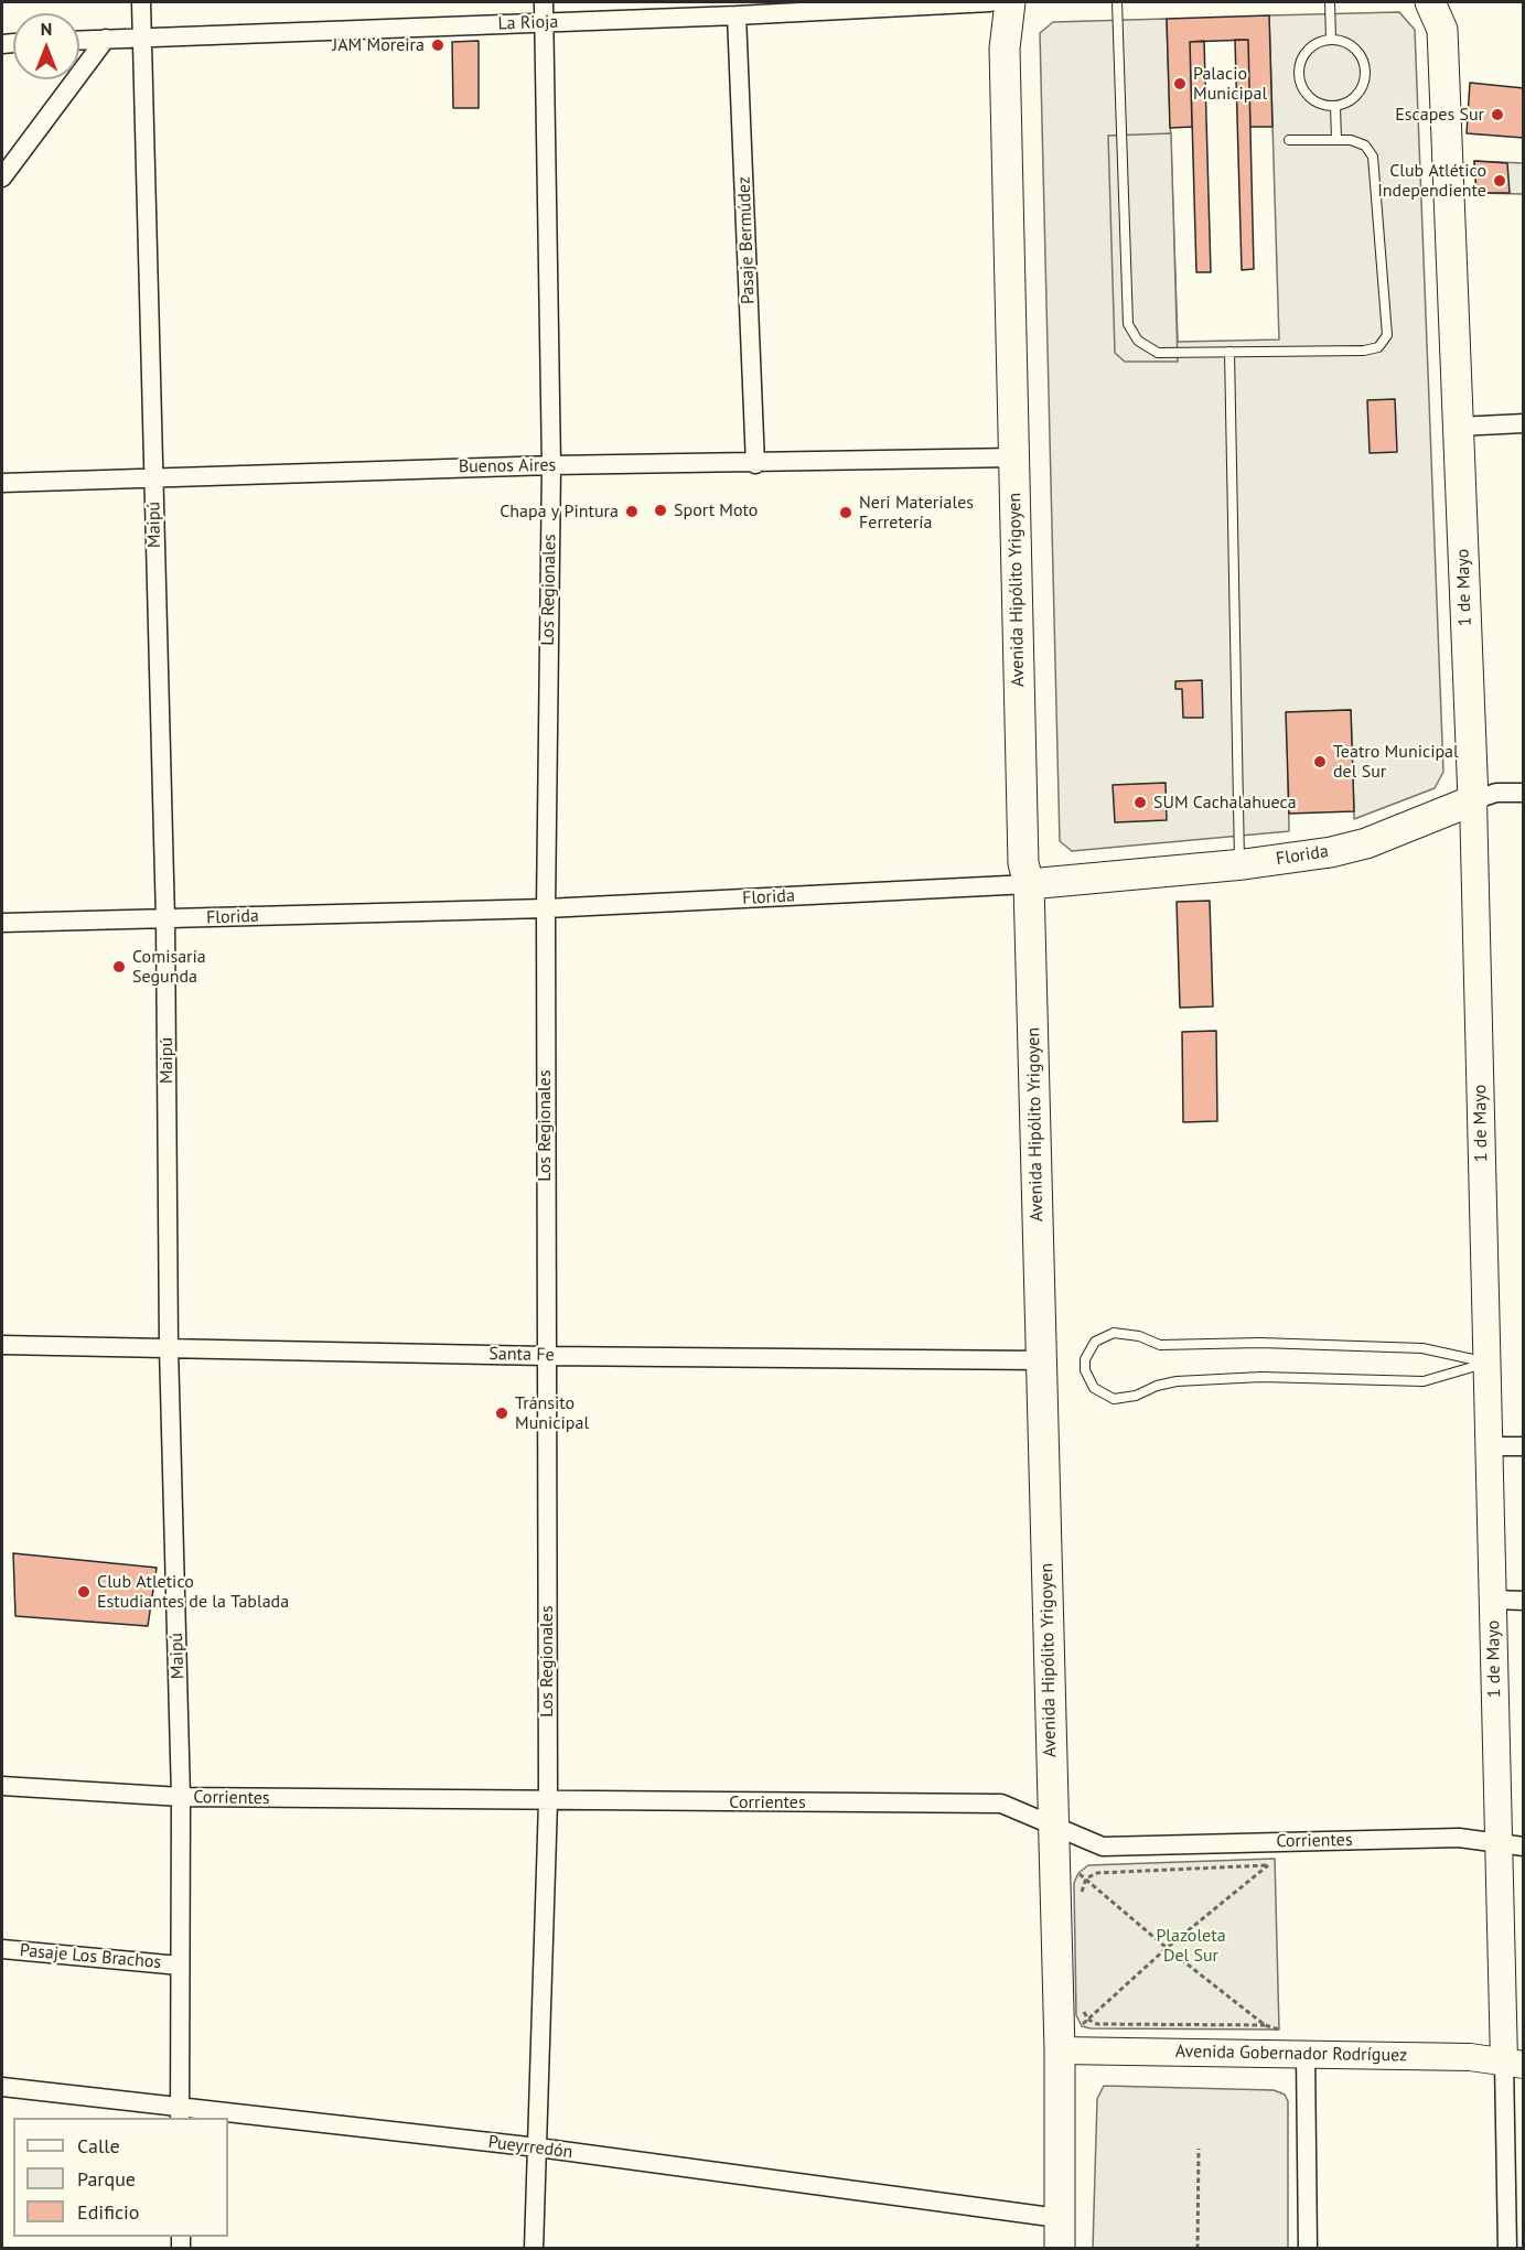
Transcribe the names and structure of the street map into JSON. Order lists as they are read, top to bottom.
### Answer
{
  "streets": {
    "main road": ["1 de Mayo", "Avenida Hipólito Yrigoyen", "Florida"],
    "street": [
      "La Rioja",
      "Pasaje Bermúdez",
      "Buenos Aires",
      "Maipú",
      "Los Regionales",
      "Santa Fe",
      "Corrientes",
      "Pasaje Los Brachos",
      "Avenida Gobernador Rodríguez",
      "Pueyrredón"
    ]
  },
  "crossings": [
    ["La Rioja", "Pasaje Bermúdez"],
    ["La Rioja", "Maipú"],
    ["La Rioja", "Los Regionales"],
    ["Pasaje Bermúdez", "Buenos Aires"],
    ["Buenos Aires", "Maipú"],
    ["Buenos Aires", "Los Regionales"],
    ["Buenos Aires", "Avenida Hipólito Yrigoyen"],
    ["Maipú", "Florida"],
    ["Maipú", "Santa Fe"],
    ["Maipú", "Corrientes"],
    ["Maipú", "Pasaje Los Brachos"],
    ["Maipú", "Pueyrredón"],
    ["1 de Mayo", "Florida"],
    ["1 de Mayo", "Corrientes"],
    ["1 de Mayo", "Avenida Gobernador Rodríguez"],
    ["Los Regionales", "Florida"],
    ["Los Regionales", "Santa Fe"],
    ["Los Regionales", "Corrientes"],
    ["Los Regionales", "Pueyrredón"],
    ["Avenida Hipólito Yrigoyen", "Florida"],
    ["Avenida Hipólito Yrigoyen", "Santa Fe"],
    ["Avenida Hipólito Yrigoyen", "Corrientes"],
    ["Avenida Hipólito Yrigoyen", "Avenida Gobernador Rodríguez"],
    ["Avenida Hipólito Yrigoyen", "Pueyrredón"]
  ],
  "parks": ["Plazoleta Del Sur"],
  "places": [
    "JAM Moreira",
    "Palacio Municipal",
    "Escapes Sur",
    "Club Atlético Independiente",
    "Sport Moto",
    "Chapa y Pintura",
    "Neri Materiales Ferretería",
    "Teatro Municipal del Sur",
    "SUM Cachalahueca",
    "Comisaría Segunda",
    "Tránsito Municipal",
    "Club Atletico Estudiantes de la Tablada"
  ],
  "legend": ["Calle", "Parque", "Edificio"],
  "north": "top"
}
